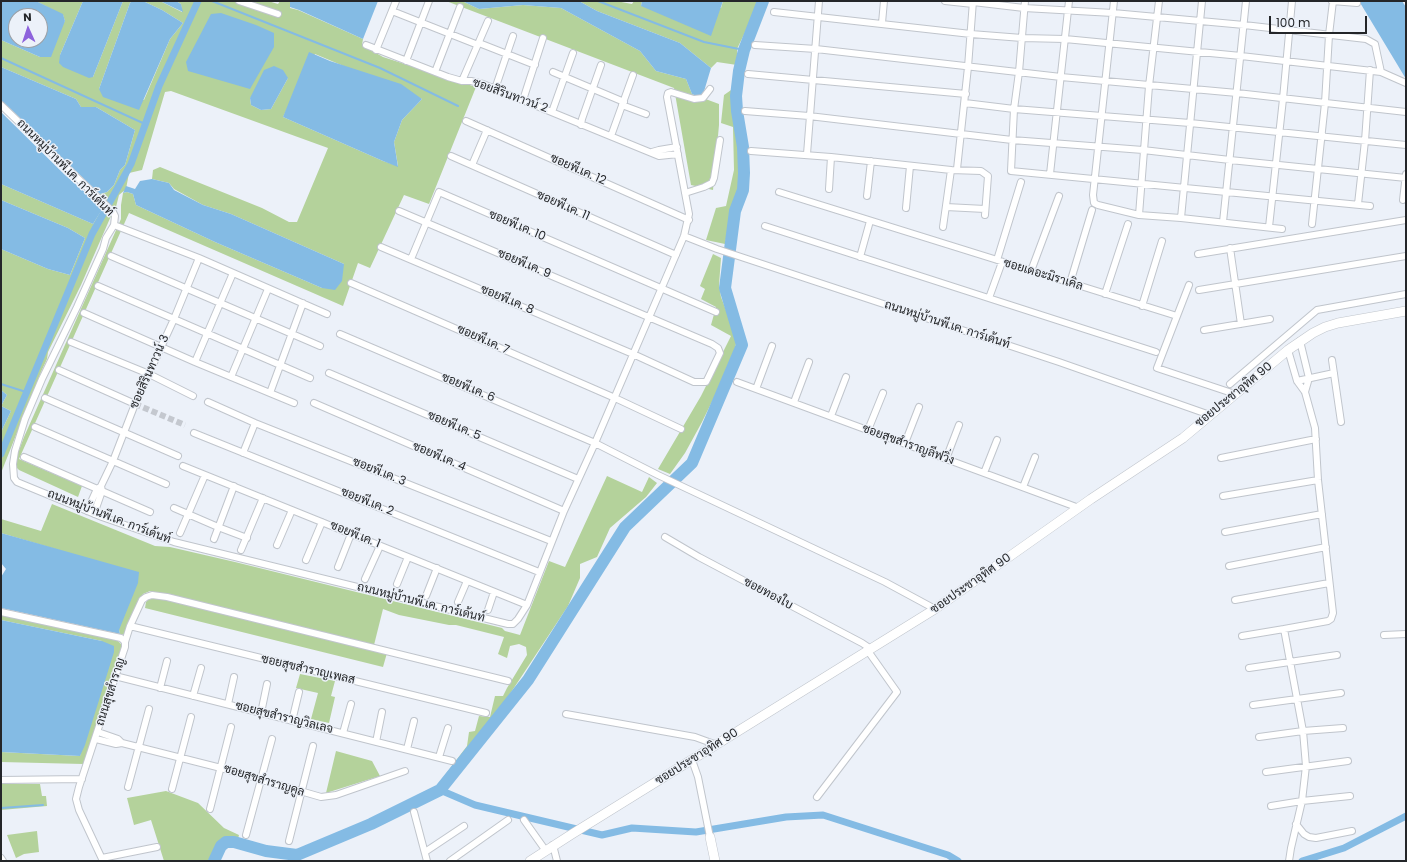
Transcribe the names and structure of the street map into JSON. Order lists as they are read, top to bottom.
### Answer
{
  "streets": {
    "street": [
      "ซอยสิรินทาวน์ 2",
      "ถนนหมู่บ้านพี.เค. การ์เด้นท์",
      "ซอยพี.เค. 12",
      "ซอยพี.เค. 11",
      "ซอยพี.เค. 10",
      "ซอยพี.เค. 9",
      "ซอยเดอะมิราเคิล",
      "ซอยพี.เค. 8",
      "ซอยพี.เค. 7",
      "ซอยสิรินทาวน์ 3",
      "ซอยพี.เค. 6",
      "ซอยประชาอุทิศ 90",
      "ซอยพี.เค. 5",
      "ซอยสุขสำราญลีฟวิ่ง",
      "ซอยพี.เค. 4",
      "ซอยพี.เค. 3",
      "ซอยพี.เค. 2",
      "ซอยพี.เค. 1",
      "ซอยทองใบ",
      "ซอยสุขสำราญเพลส",
      "ถนนสุขสำราญ",
      "ซอยสุขสำราญวิลเลจ",
      "ซอยสุขสำราญคูล"
    ]
  },
  "crossings": [
    ["ซอยสิรินทาวน์ 2", "ถนนหมู่บ้านพี.เค. การ์เด้นท์"],
    ["ถนนหมู่บ้านพี.เค. การ์เด้นท์", "ซอยพี.เค. 12"],
    ["ถนนหมู่บ้านพี.เค. การ์เด้นท์", "ซอยพี.เค. 11"],
    ["ถนนหมู่บ้านพี.เค. การ์เด้นท์", "ซอยพี.เค. 10"],
    ["ถนนหมู่บ้านพี.เค. การ์เด้นท์", "ซอยพี.เค. 9"],
    ["ถนนหมู่บ้านพี.เค. การ์เด้นท์", "ซอยพี.เค. 8"],
    ["ถนนหมู่บ้านพี.เค. การ์เด้นท์", "ซอยพี.เค. 7"],
    ["ถนนหมู่บ้านพี.เค. การ์เด้นท์", "ซอยสิรินทาวน์ 3"],
    ["ถนนหมู่บ้านพี.เค. การ์เด้นท์", "ซอยพี.เค. 6"],
    ["ถนนหมู่บ้านพี.เค. การ์เด้นท์", "ซอยประชาอุทิศ 90"],
    ["ถนนหมู่บ้านพี.เค. การ์เด้นท์", "ซอยพี.เค. 5"],
    ["ถนนหมู่บ้านพี.เค. การ์เด้นท์", "ซอยพี.เค. 4"],
    ["ถนนหมู่บ้านพี.เค. การ์เด้นท์", "ซอยพี.เค. 3"],
    ["ถนนหมู่บ้านพี.เค. การ์เด้นท์", "ซอยพี.เค. 2"],
    ["ถนนหมู่บ้านพี.เค. การ์เด้นท์", "ซอยพี.เค. 1"],
    ["ซอยพี.เค. 10", "ซอยพี.เค. 9"],
    ["ซอยพี.เค. 10", "ซอยพี.เค. 8"],
    ["ซอยพี.เค. 9", "ซอยพี.เค. 8"],
    ["ซอยประชาอุทิศ 90", "ซอยสุขสำราญลีฟวิ่ง"],
    ["ซอยประชาอุทิศ 90", "ซอยทองใบ"],
    ["ถนนสุขสำราญ", "ซอยสุขสำราญวิลเลจ"],
    ["ถนนสุขสำราญ", "ซอยสุขสำราญคูล"]
  ],
  "scale_bar": "100 m",
  "north": "top"
}
